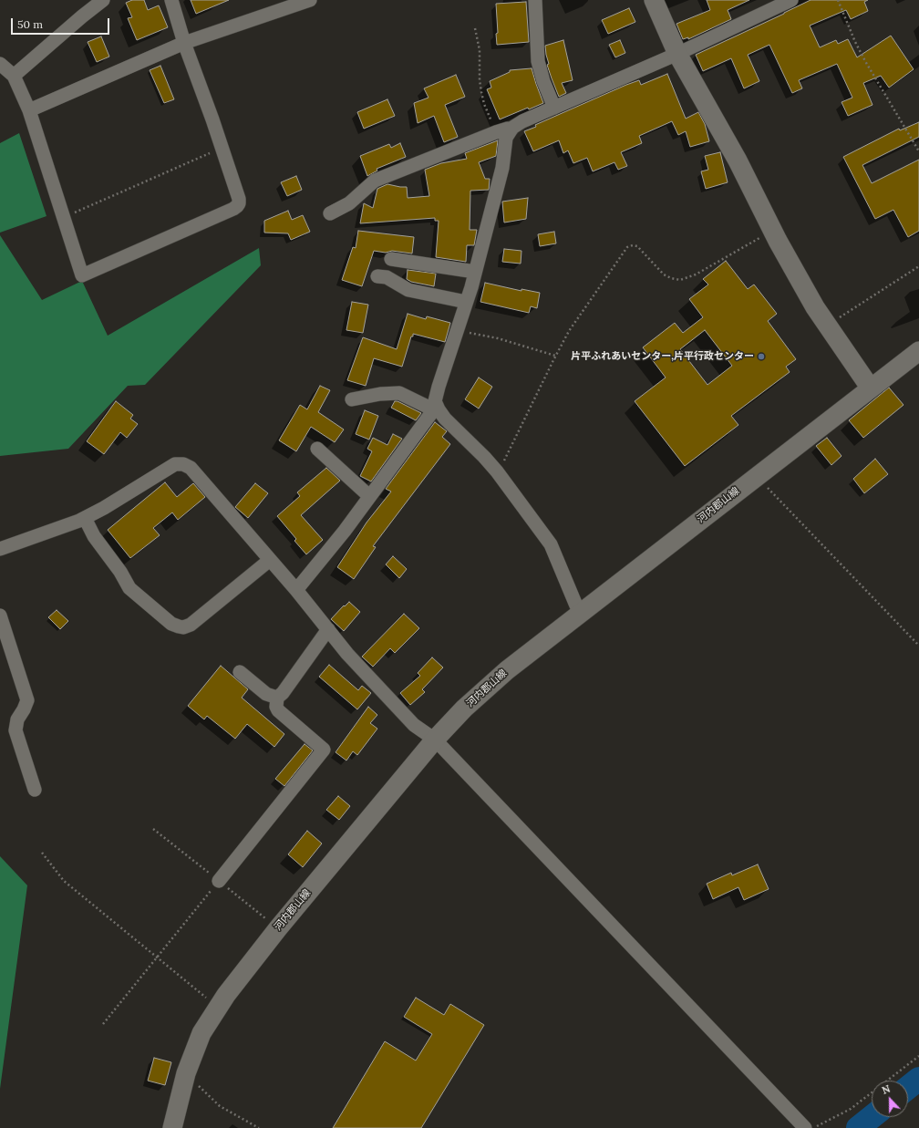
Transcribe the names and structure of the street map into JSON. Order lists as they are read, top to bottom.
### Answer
{
  "streets": {
    "main road": ["河内郡山線"]
  },
  "places": ["片平ふれあいセンター,片平行政センター"],
  "scale_bar": "50 m",
  "north": "top"
}
